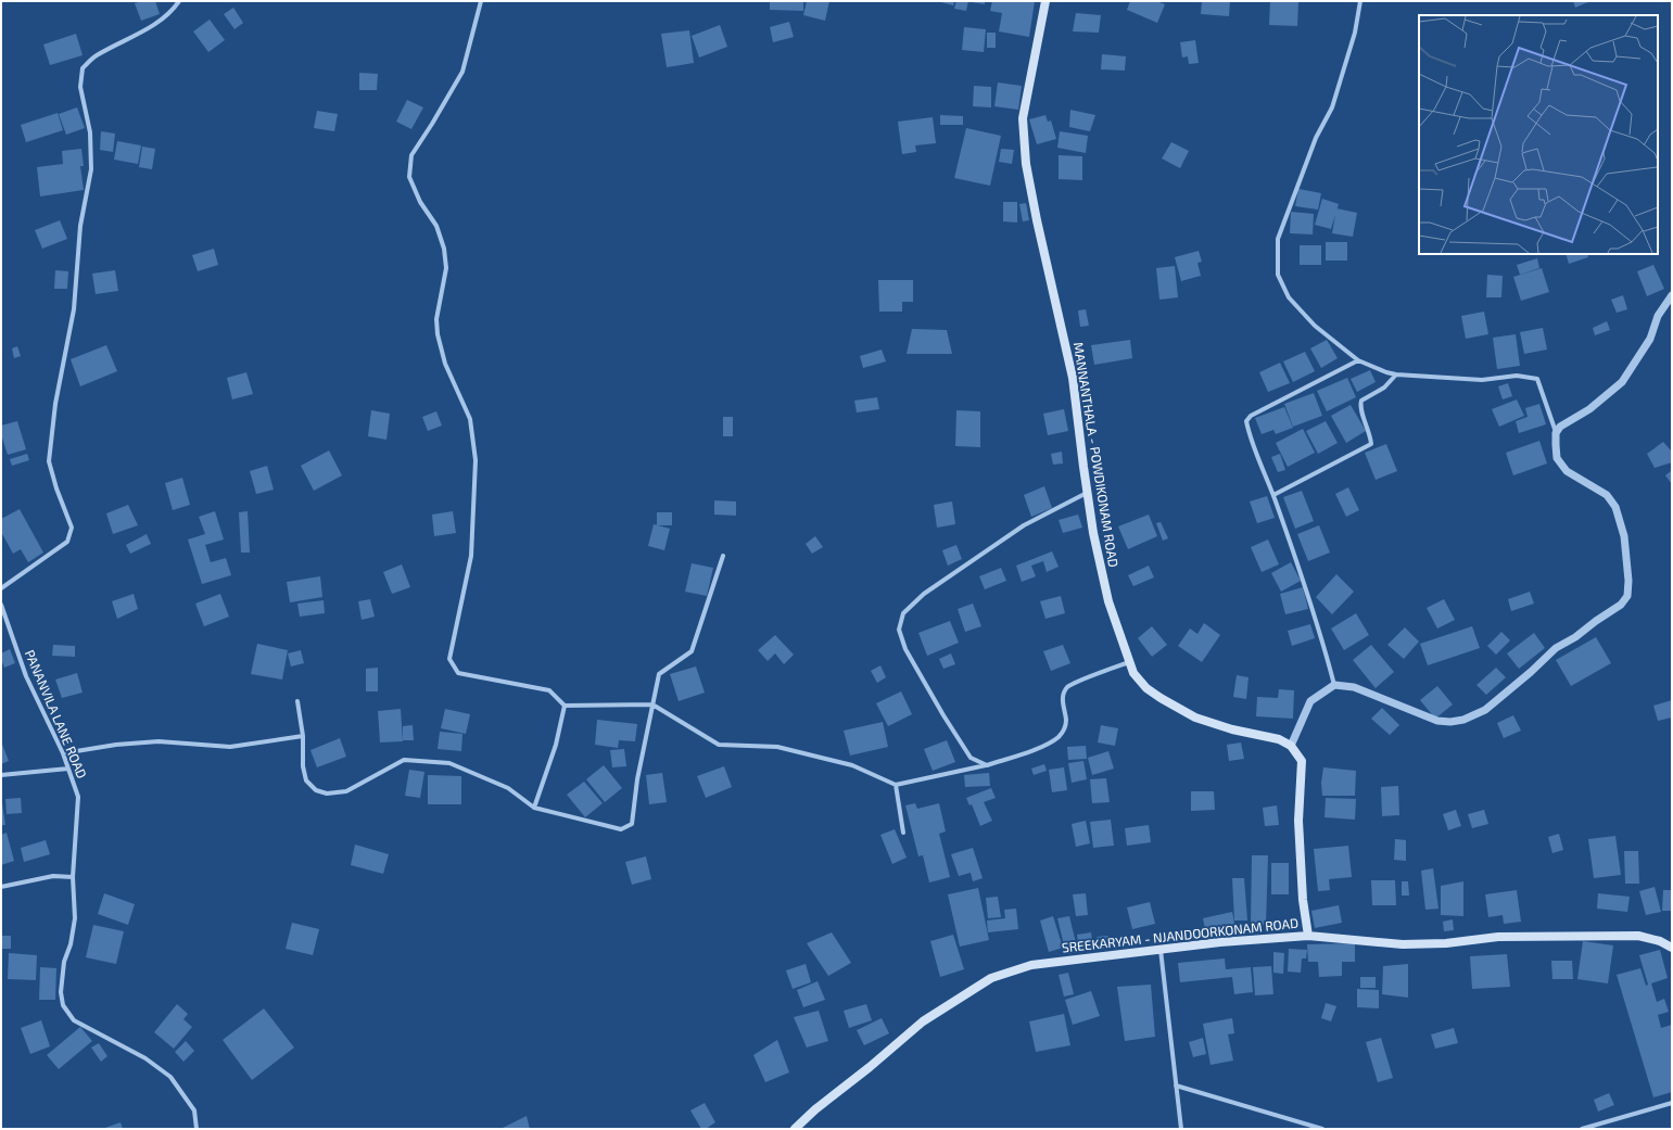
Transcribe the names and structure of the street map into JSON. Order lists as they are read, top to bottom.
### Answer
{
  "streets": {
    "main road": ["MANNANTHALA - POWDIKONAM ROAD", "SREEKARYAM - NJANDOORKONAM ROAD"],
    "street": ["PANANVILA LANE ROAD"]
  }
}
